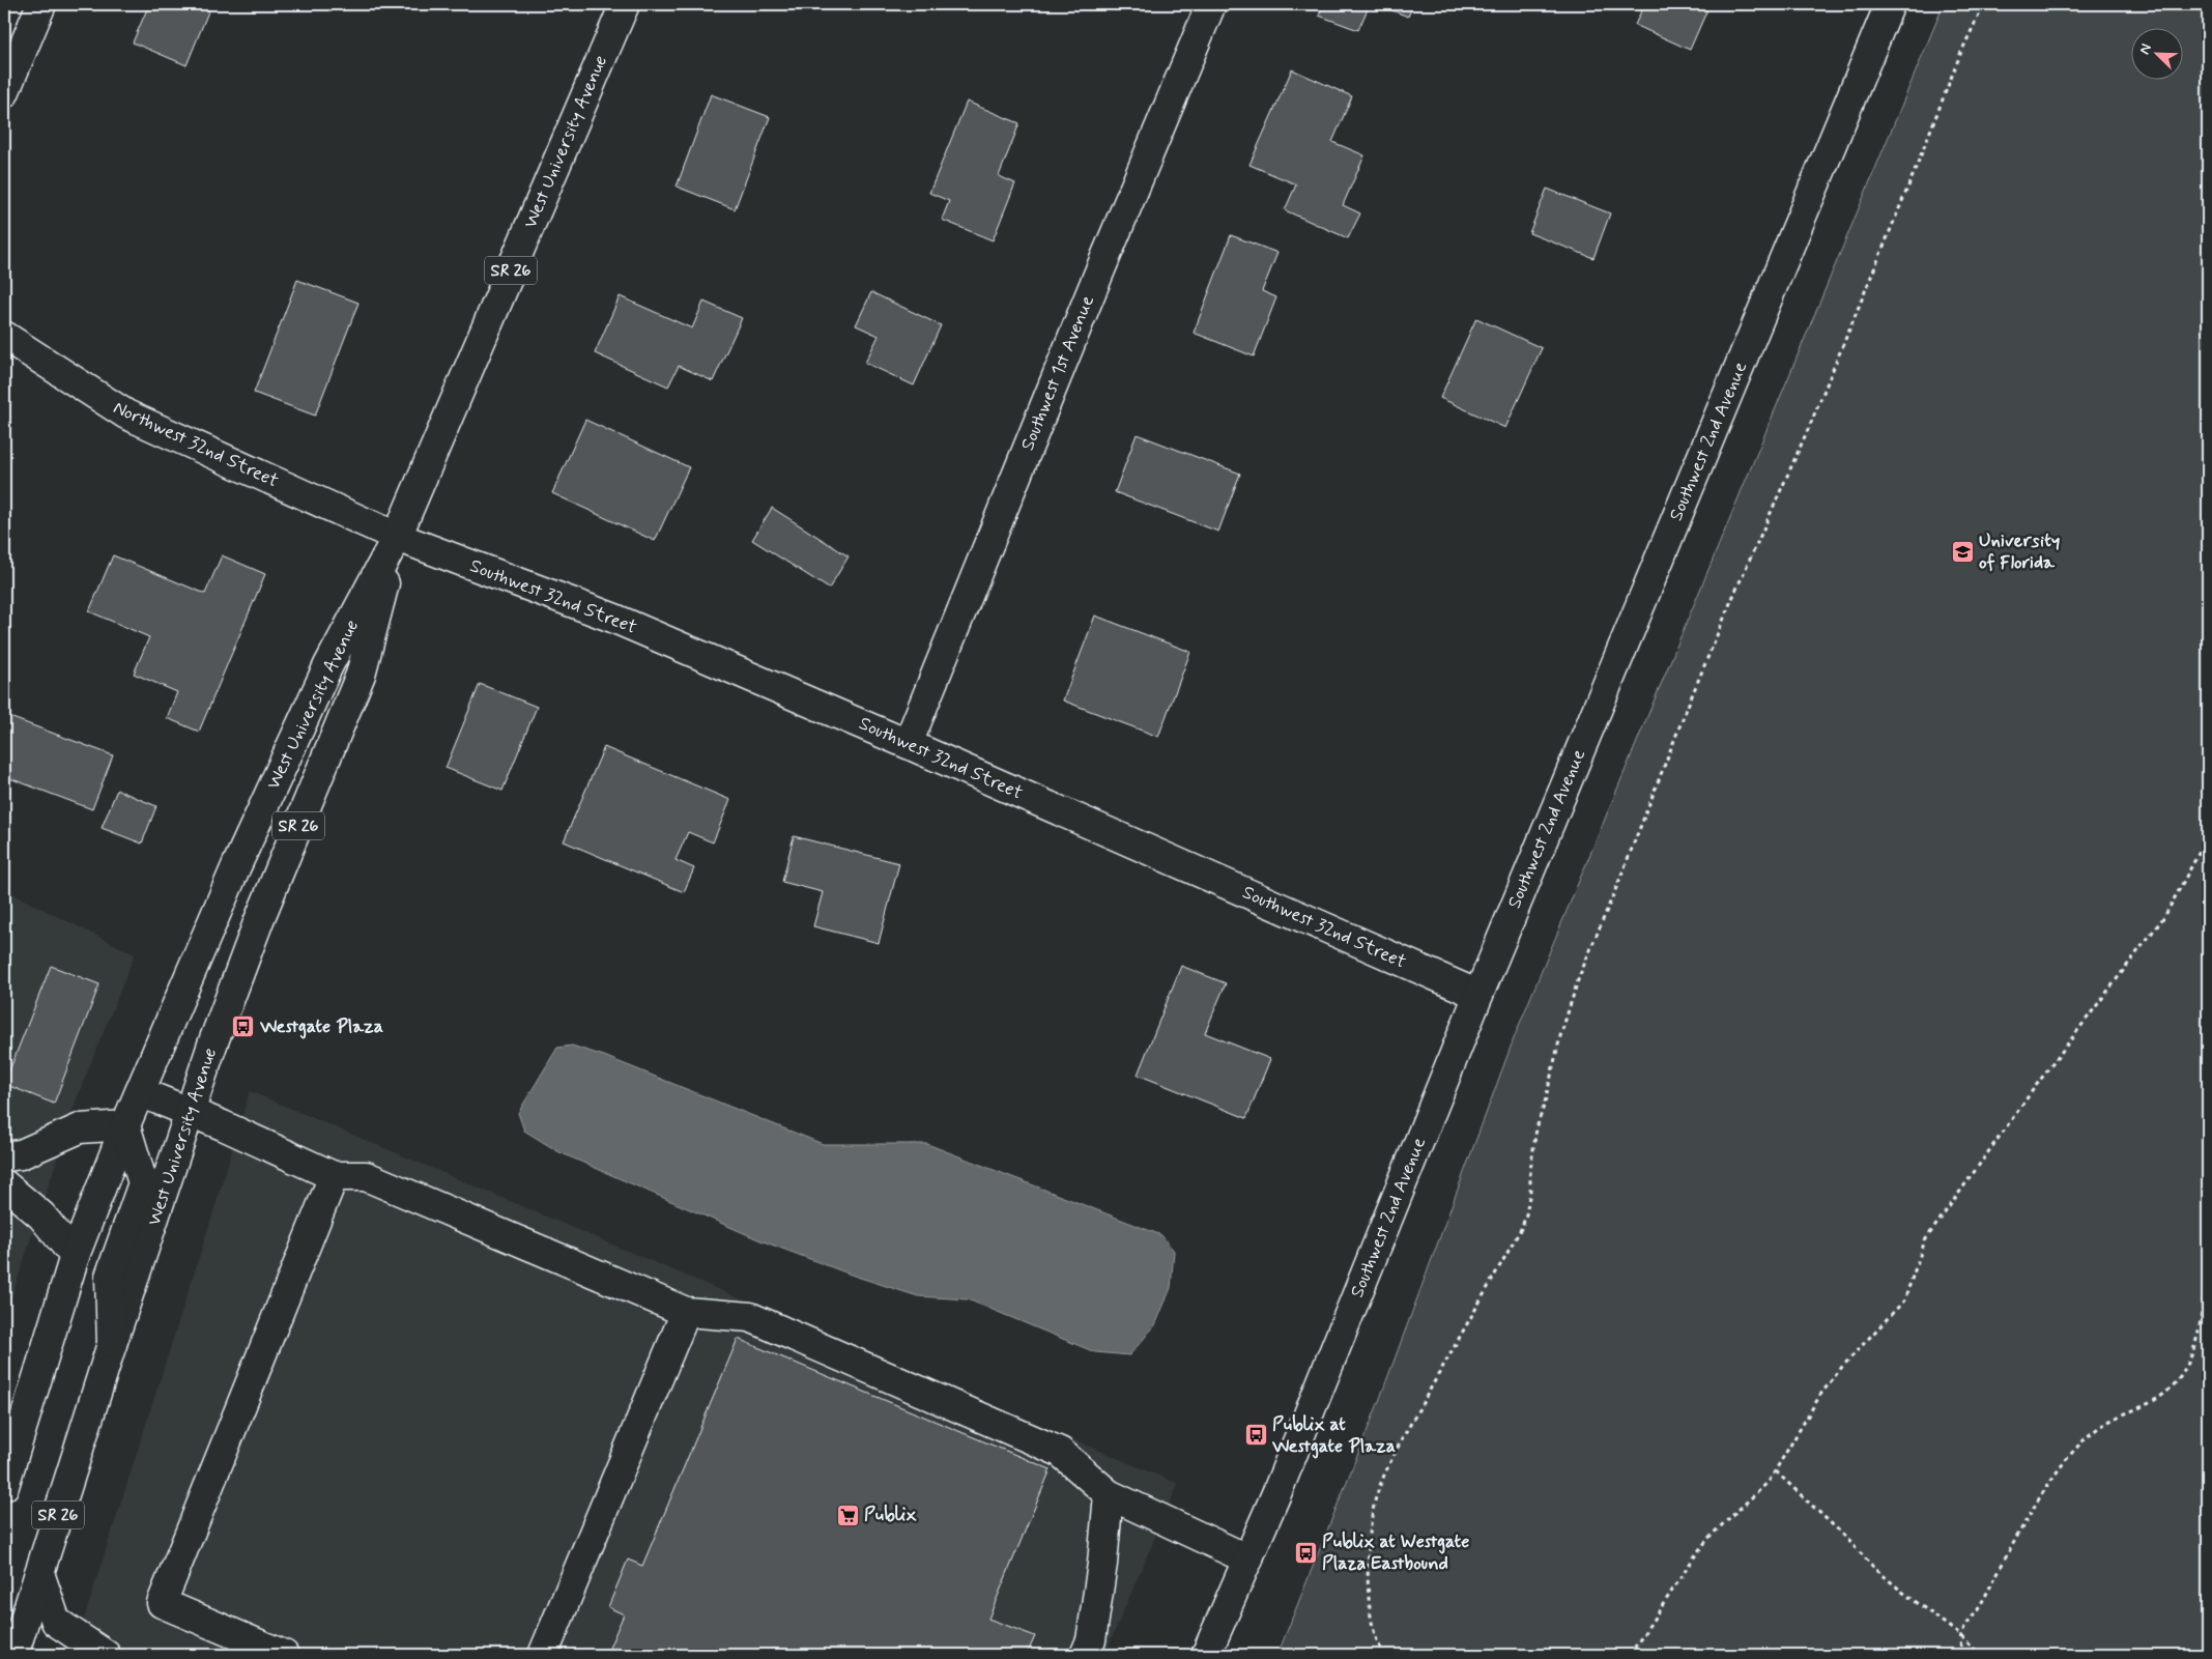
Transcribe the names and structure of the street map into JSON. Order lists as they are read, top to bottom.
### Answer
{
  "streets": {
    "main road": [
      "West University Avenue",
      "SR 26",
      "Southwest 1st Avenue",
      "Southwest 2nd Avenue",
      "Northwest 32nd Street",
      "Southwest 32nd Street"
    ]
  },
  "crossings": [
    ["West University Avenue", "Northwest 32nd Street"],
    ["West University Avenue", "Southwest 32nd Street"],
    ["Southwest 1st Avenue", "Southwest 32nd Street"],
    ["Southwest 2nd Avenue", "Southwest 32nd Street"],
    ["Northwest 32nd Street", "Southwest 32nd Street"]
  ],
  "places": {
    "school or university": ["University of Florida"],
    "bus stop": ["Westgate Plaza", "Publix at Westgate Plaza", "Publix at Westgate Plaza Eastbound"],
    "supermarket": ["Publix"]
  },
  "north": "top left"
}
